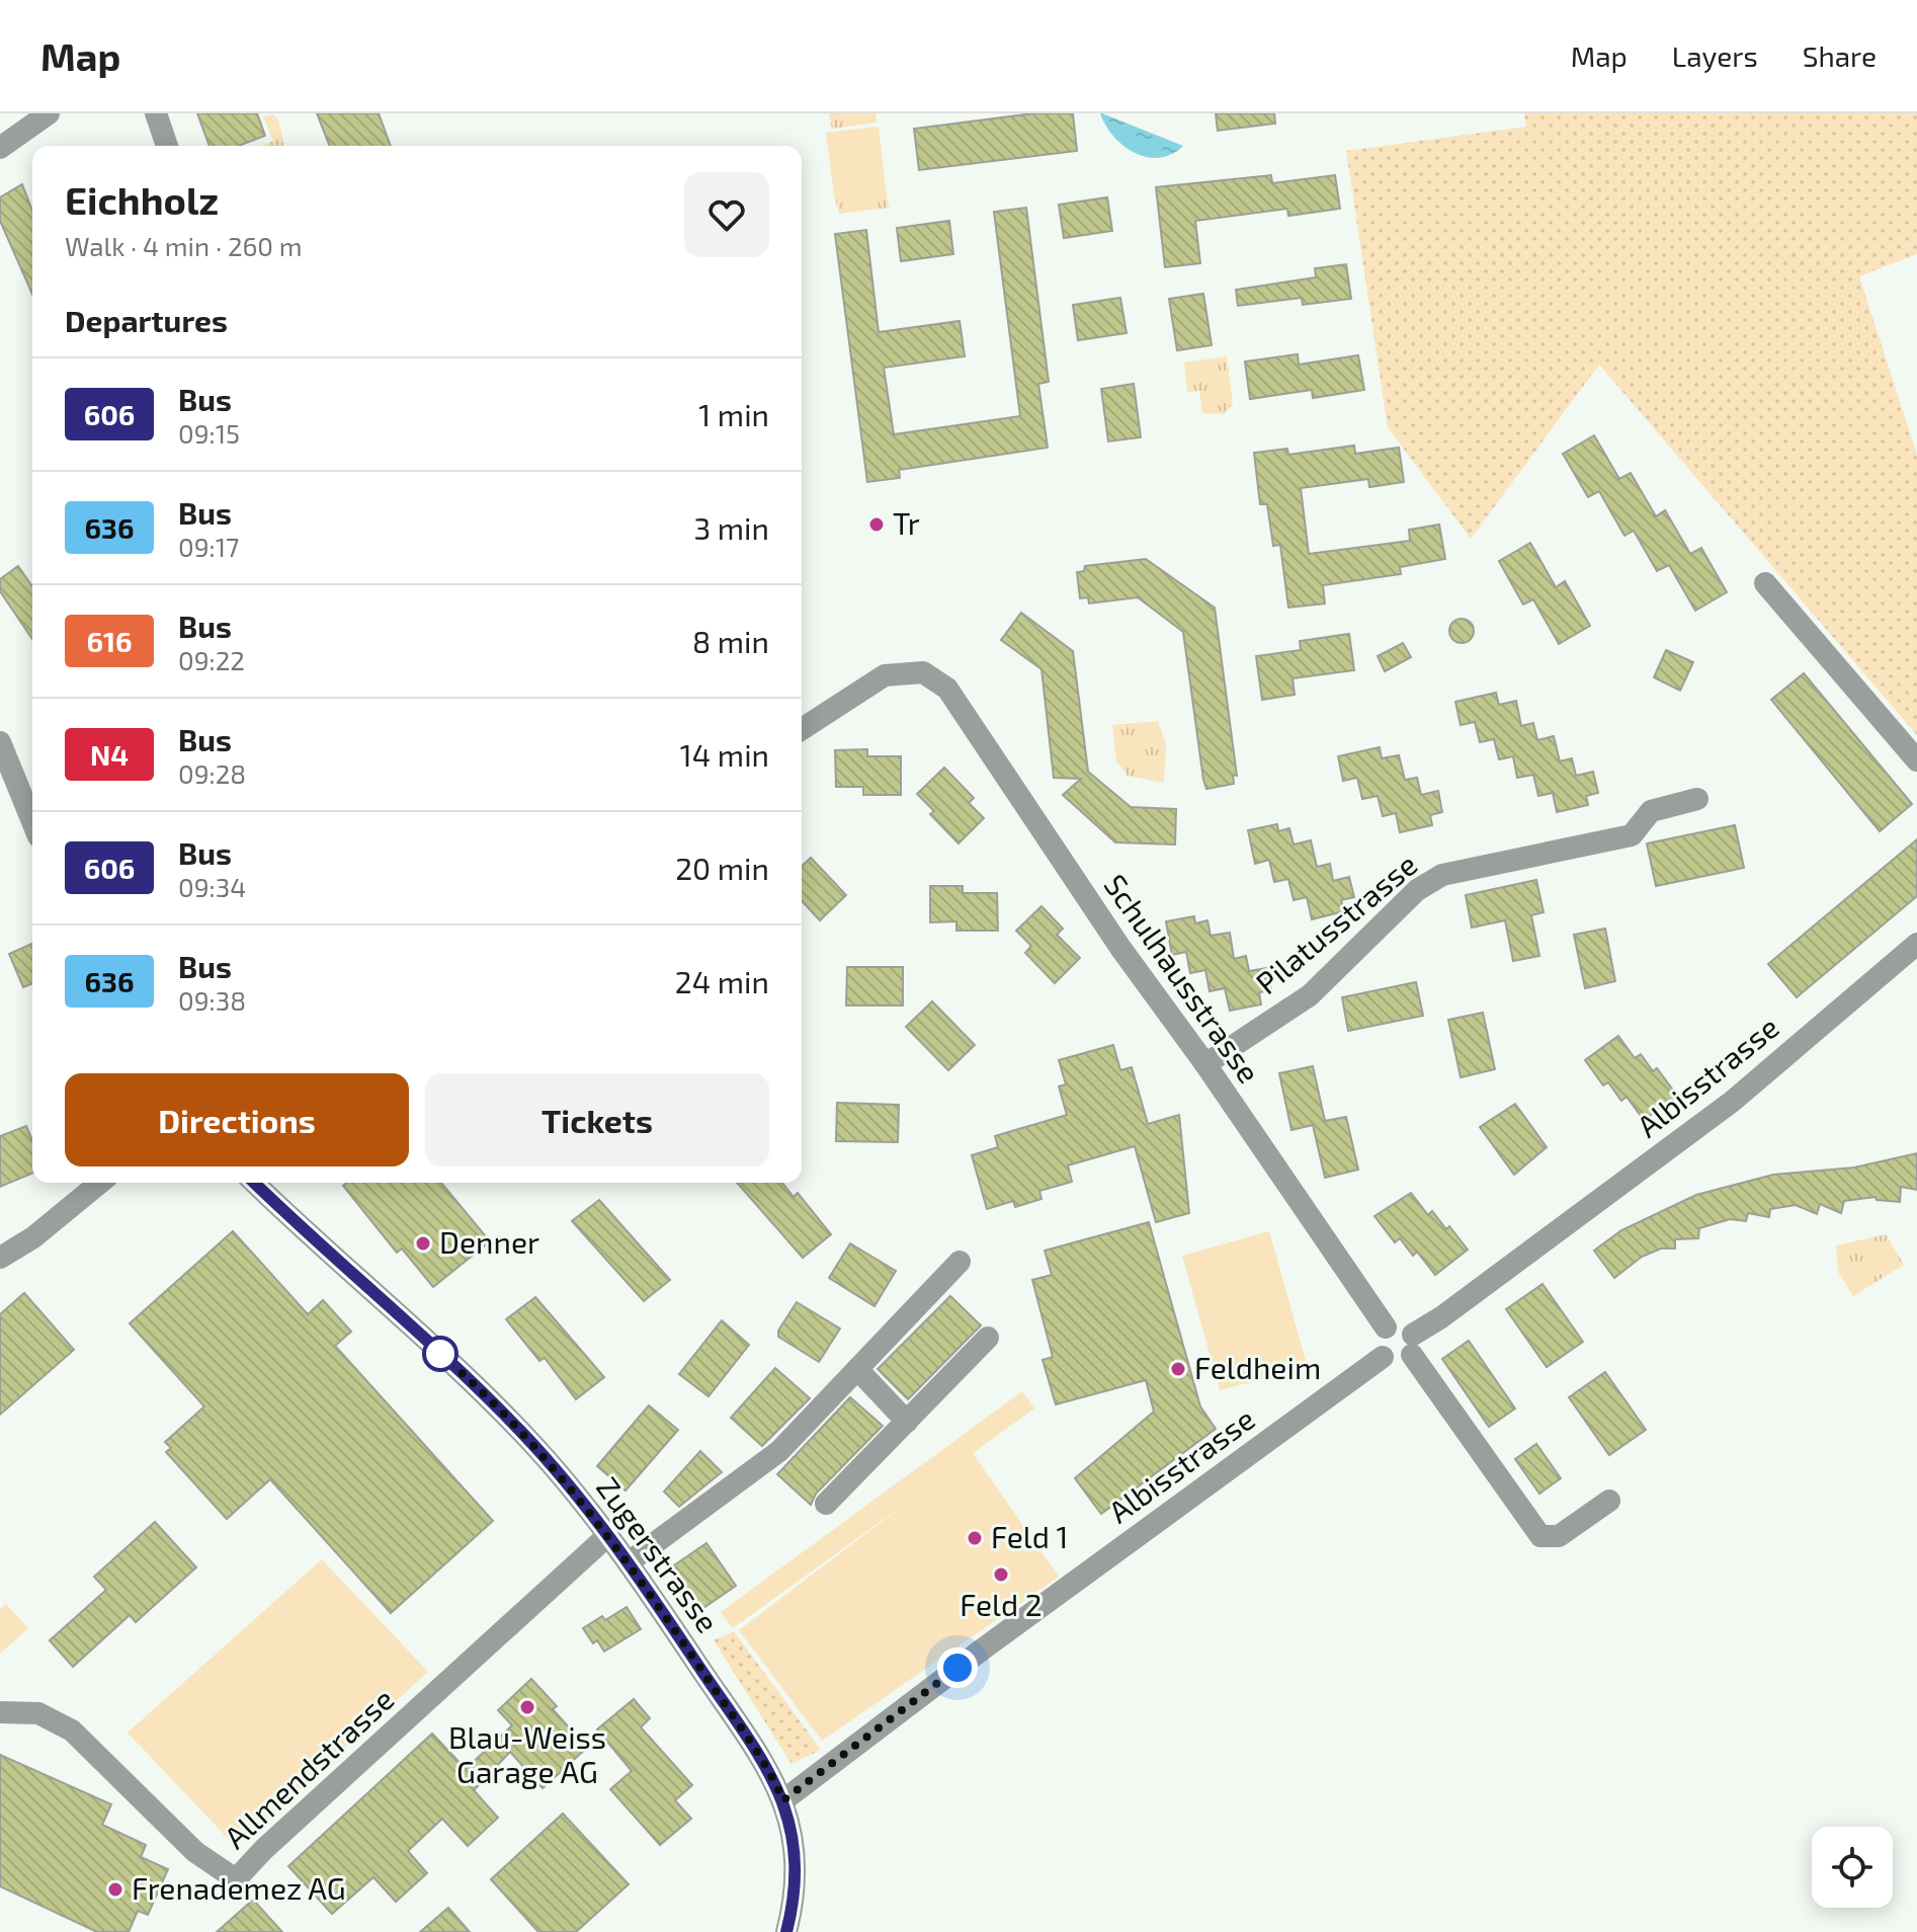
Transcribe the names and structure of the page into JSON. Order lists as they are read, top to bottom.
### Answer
{
  "streets": {
    "street": [
      "Pilatusstrasse",
      "Schulhausstrasse",
      "Albisstrasse",
      "Zugerstrasse",
      "Allmendstrasse"
    ]
  },
  "crossings": [
    ["Pilatusstrasse", "Schulhausstrasse"],
    ["Schulhausstrasse", "Albisstrasse"],
    ["Albisstrasse", "Zugerstrasse"],
    ["Zugerstrasse", "Allmendstrasse"]
  ],
  "places": [
    "Tr",
    "Denner",
    "Feldheim",
    "Feld 1",
    "Feld 2",
    "Blau-Weiss Garage AG",
    "Frenademez AG"
  ],
  "lines": ["bus line 606"],
  "page": {
    "header": "Map",
    "nav": ["Map", "Layers", "Share"],
    "heading": [
      ["Eichholz", "Walk · 4 min · 260 m"],
      "Departures"
    ],
    "list": [
      {
        "mark": "606",
        "name": "Bus",
        "note": "09:15",
        "value": "1 min"
      },
      {
        "mark": "636",
        "name": "Bus",
        "note": "09:17",
        "value": "3 min"
      },
      {
        "mark": "616",
        "name": "Bus",
        "note": "09:22",
        "value": "8 min"
      },
      {
        "mark": "N4",
        "name": "Bus",
        "note": "09:28",
        "value": "14 min"
      },
      {
        "mark": "606",
        "name": "Bus",
        "note": "09:34",
        "value": "20 min"
      },
      {
        "mark": "636",
        "name": "Bus",
        "note": "09:38",
        "value": "24 min"
      }
    ],
    "buttons": ["Directions", "Tickets"]
  }
}
